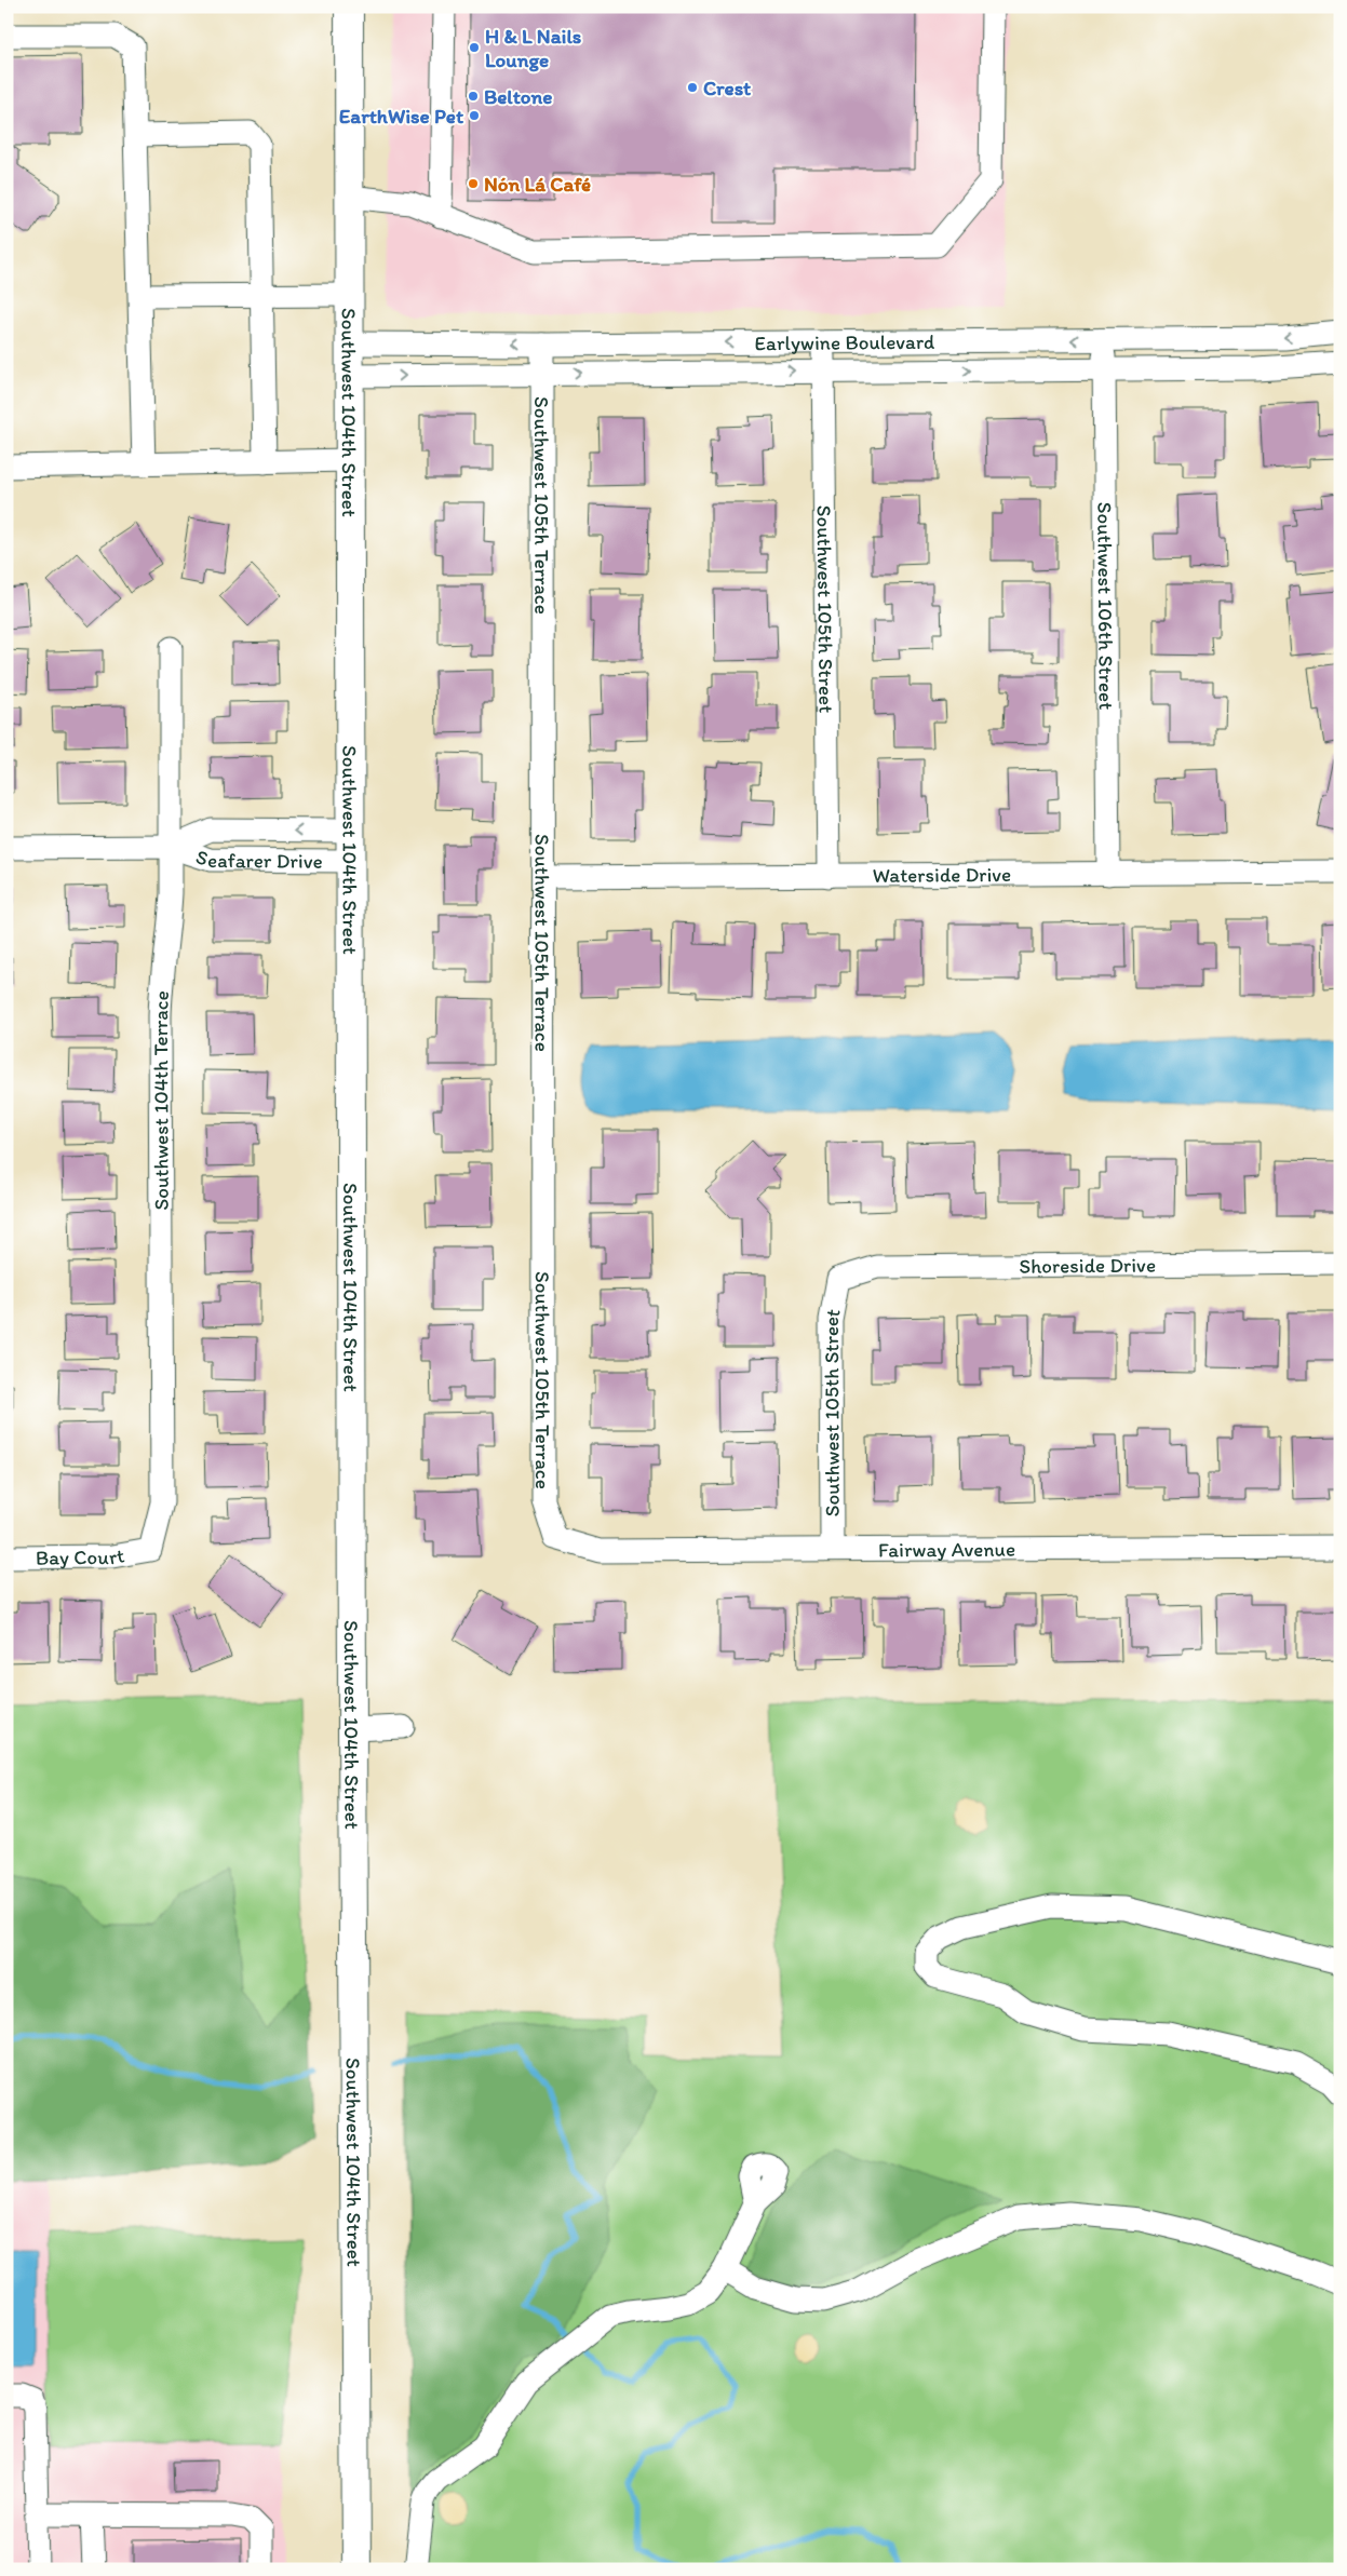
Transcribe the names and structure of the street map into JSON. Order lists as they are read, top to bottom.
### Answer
{
  "streets": {
    "main road": ["Southwest 104th Street"],
    "street": [
      "Earlywine Boulevard",
      "Southwest 105th Terrace",
      "Southwest 106th Street",
      "Southwest 105th Street",
      "Seafarer Drive",
      "Waterside Drive",
      "Southwest 104th Terrace",
      "Shoreside Drive",
      "Fairway Avenue",
      "Bay Court"
    ]
  },
  "crossings": [
    ["Earlywine Boulevard", "Southwest 104th Street"],
    ["Earlywine Boulevard", "Southwest 105th Terrace"],
    ["Earlywine Boulevard", "Southwest 106th Street"],
    ["Earlywine Boulevard", "Southwest 105th Street"],
    ["Southwest 104th Street", "Seafarer Drive"],
    ["Southwest 105th Terrace", "Waterside Drive"],
    ["Southwest 105th Terrace", "Fairway Avenue"],
    ["Southwest 106th Street", "Waterside Drive"],
    ["Southwest 105th Street", "Waterside Drive"],
    ["Southwest 105th Street", "Shoreside Drive"],
    ["Southwest 105th Street", "Fairway Avenue"],
    ["Seafarer Drive", "Southwest 104th Terrace"],
    ["Southwest 104th Terrace", "Bay Court"]
  ],
  "places": [
    "H & L Nails Lounge",
    "Crest",
    "Beltone",
    "EarthWise Pet",
    "Nón Lá Café"
  ]
}
